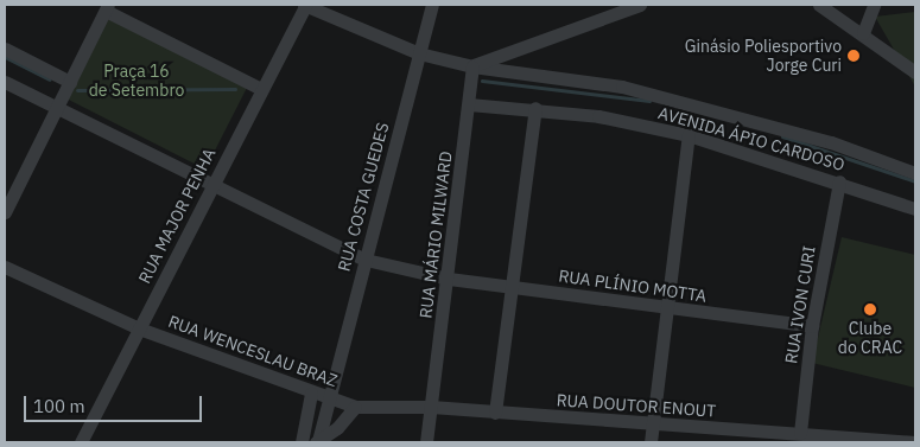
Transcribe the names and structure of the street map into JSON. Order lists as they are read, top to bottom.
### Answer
{
  "streets": {
    "street": [
      "AVENIDA ÁPIO CARDOSO",
      "RUA COSTA GUEDES",
      "RUA MAJOR PENHA",
      "RUA MÁRIO MILWARD",
      "RUA PLÍNIO MOTTA",
      "RUA IVON CURI",
      "RUA WENCESLAU BRAZ",
      "RUA DOUTOR ENOUT"
    ]
  },
  "crossings": [
    ["AVENIDA ÁPIO CARDOSO", "RUA COSTA GUEDES"],
    ["AVENIDA ÁPIO CARDOSO", "RUA MAJOR PENHA"],
    ["AVENIDA ÁPIO CARDOSO", "RUA MÁRIO MILWARD"],
    ["AVENIDA ÁPIO CARDOSO", "RUA IVON CURI"],
    ["RUA COSTA GUEDES", "RUA PLÍNIO MOTTA"],
    ["RUA COSTA GUEDES", "RUA WENCESLAU BRAZ"],
    ["RUA MAJOR PENHA", "RUA PLÍNIO MOTTA"],
    ["RUA MAJOR PENHA", "RUA WENCESLAU BRAZ"],
    ["RUA MÁRIO MILWARD", "RUA PLÍNIO MOTTA"],
    ["RUA MÁRIO MILWARD", "RUA DOUTOR ENOUT"],
    ["RUA PLÍNIO MOTTA", "RUA IVON CURI"],
    ["RUA IVON CURI", "RUA DOUTOR ENOUT"],
    ["RUA WENCESLAU BRAZ", "RUA DOUTOR ENOUT"]
  ],
  "parks": ["Praça 16 de Setembro"],
  "places": ["Ginásio Poliesportivo Jorge Curi", "Clube do CRAC"],
  "scale_bar": "100 m"
}
